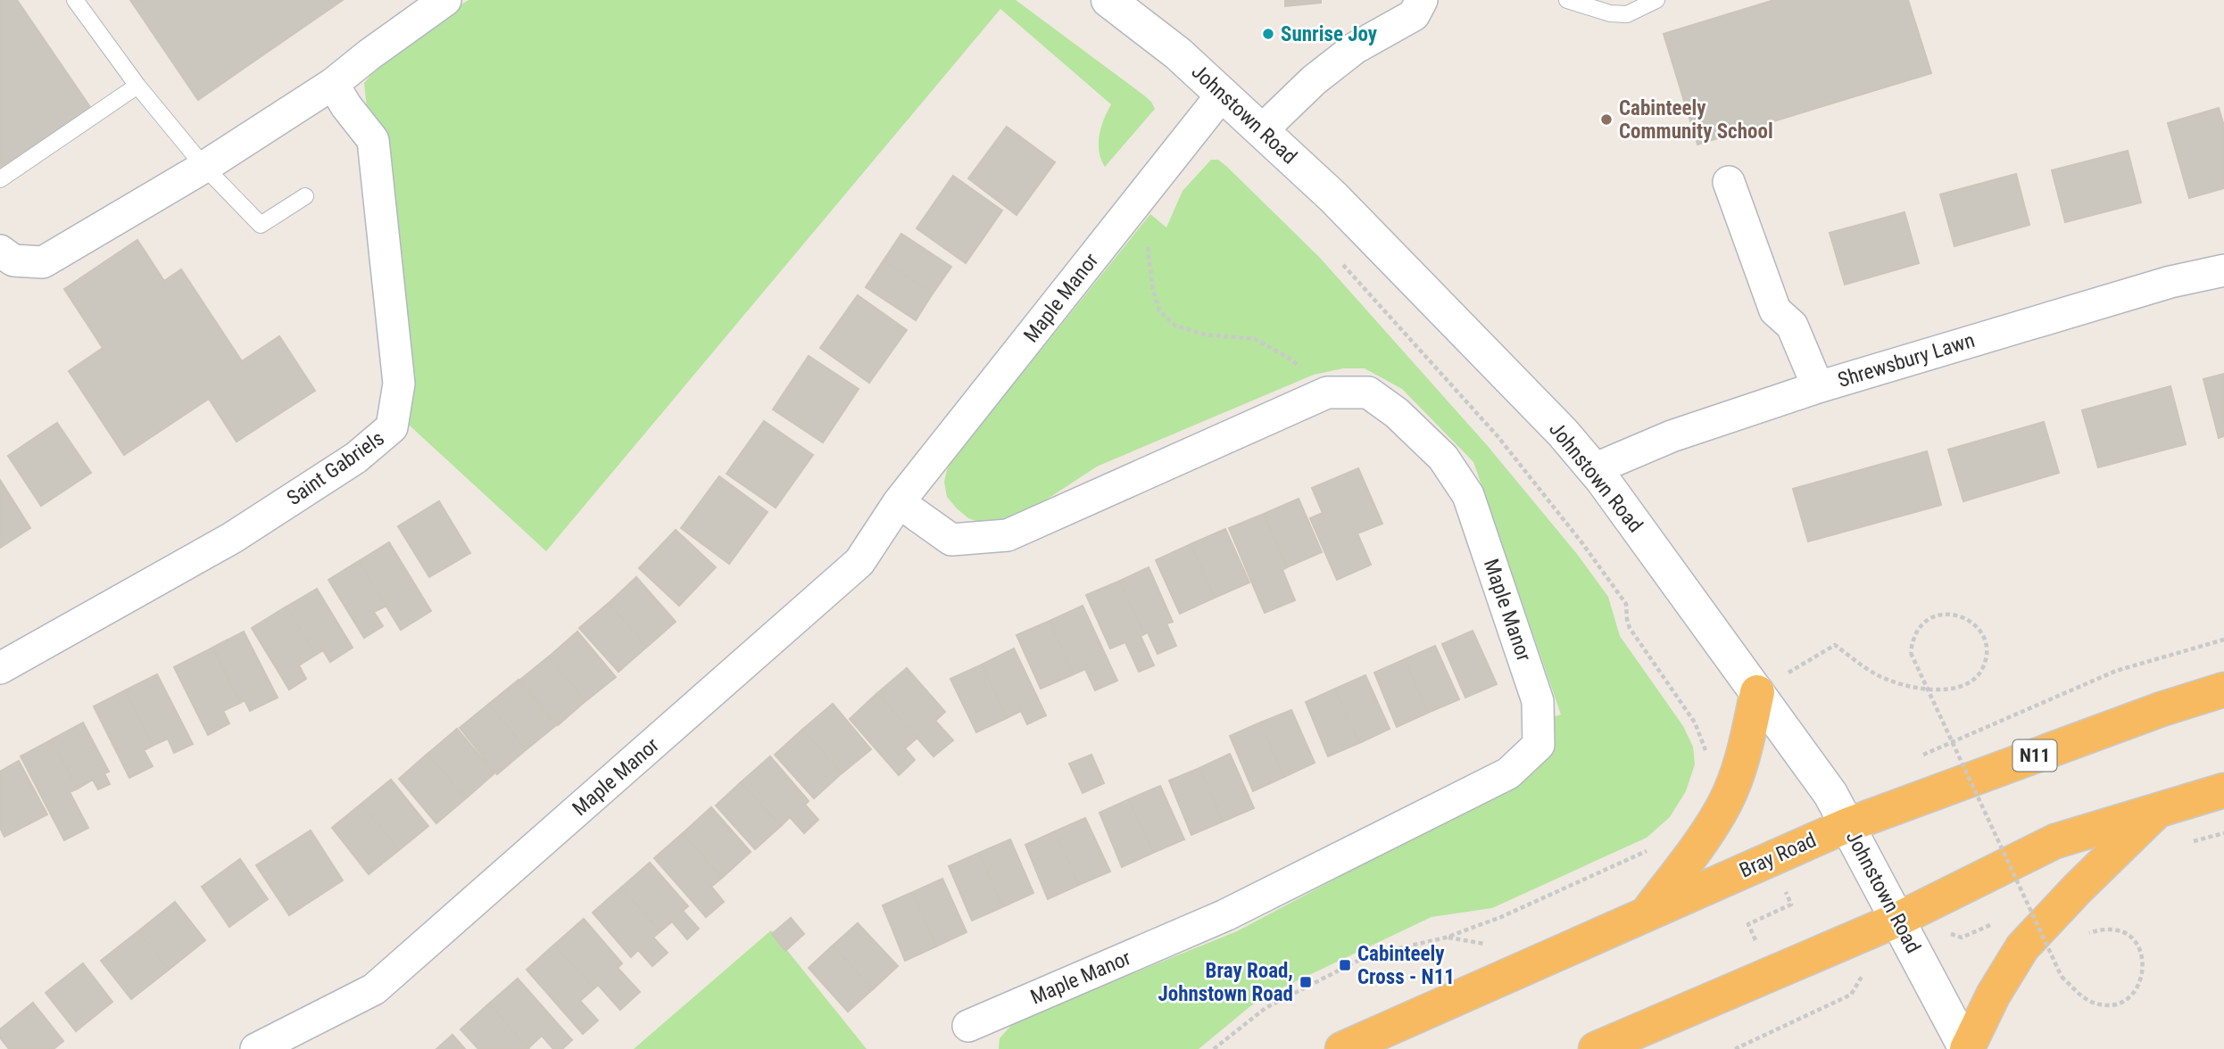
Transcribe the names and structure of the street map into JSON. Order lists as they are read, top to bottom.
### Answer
{
  "streets": {
    "highway": ["N11", "Bray Road"],
    "street": [
      "Johnstown Road",
      "Maple Manor",
      "Shrewsbury Lawn",
      "Saint Gabriels"
    ]
  },
  "crossings": [
    ["Johnstown Road", "Maple Manor"],
    ["Johnstown Road", "Shrewsbury Lawn"],
    ["Johnstown Road", "Bray Road"]
  ],
  "places": {
    "other": ["Sunrise Joy", "Cabinteely Community School"],
    "transit": ["Cabinteely Cross - N11", "Bray Road, Johnstown Road"]
  }
}
